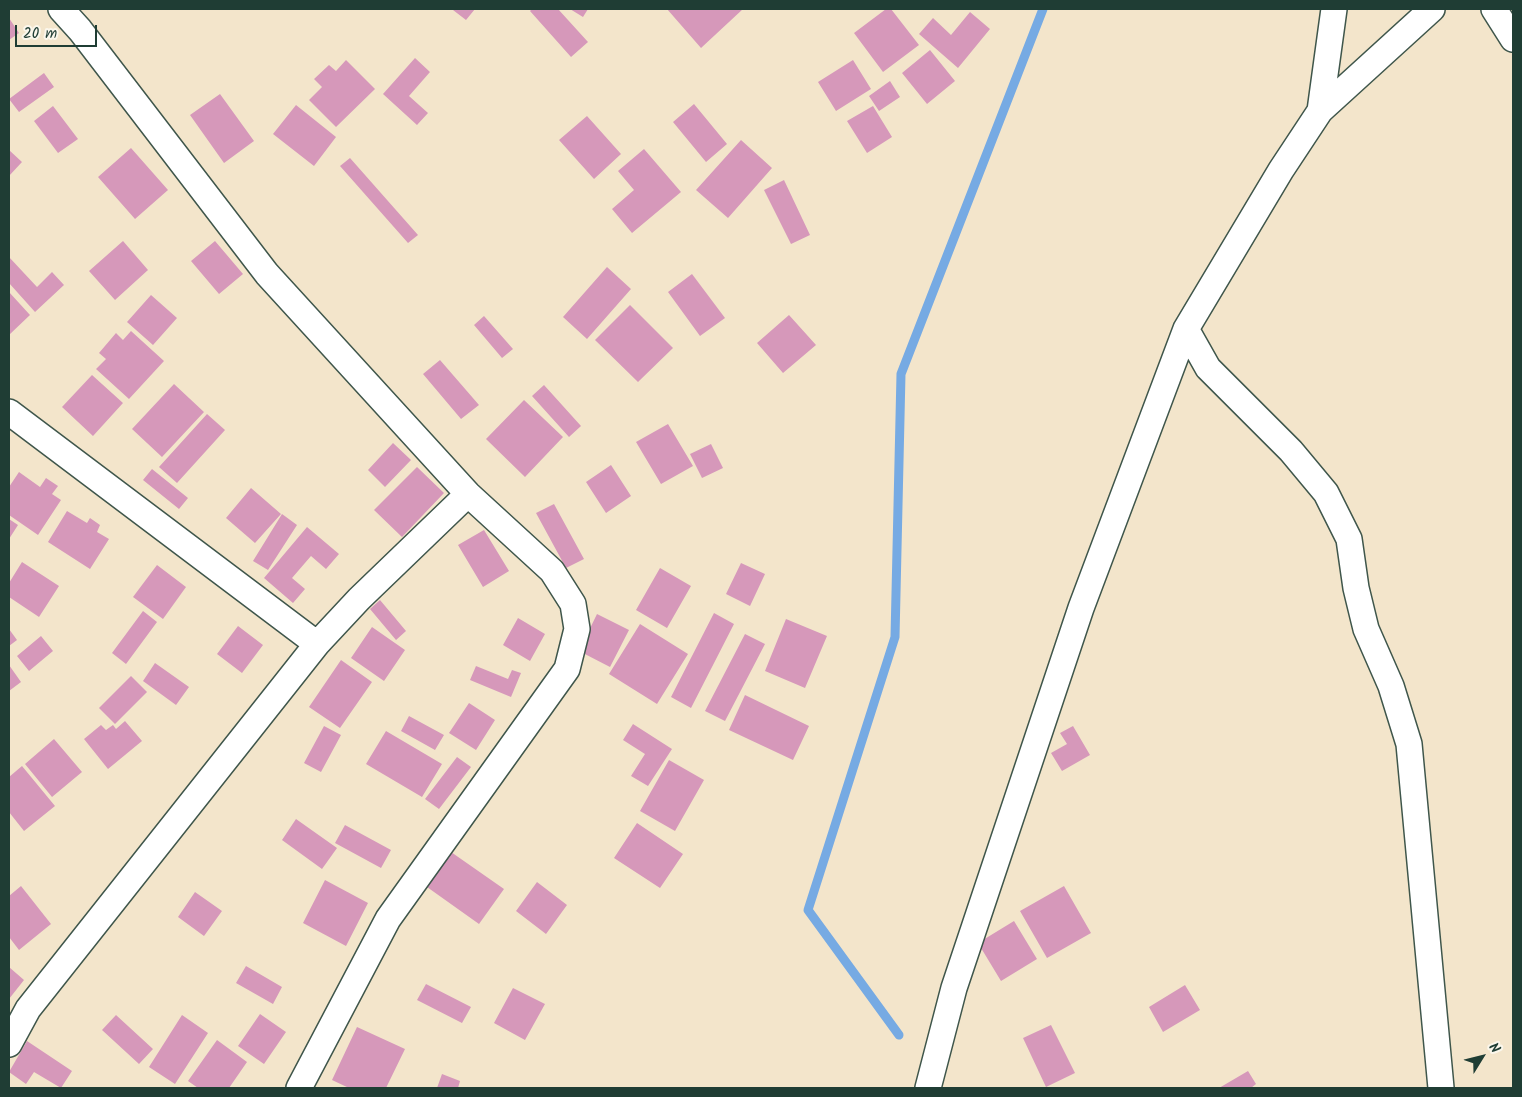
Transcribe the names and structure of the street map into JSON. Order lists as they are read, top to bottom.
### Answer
{
  "scale_bar": "20 m",
  "north": "top right"
}
